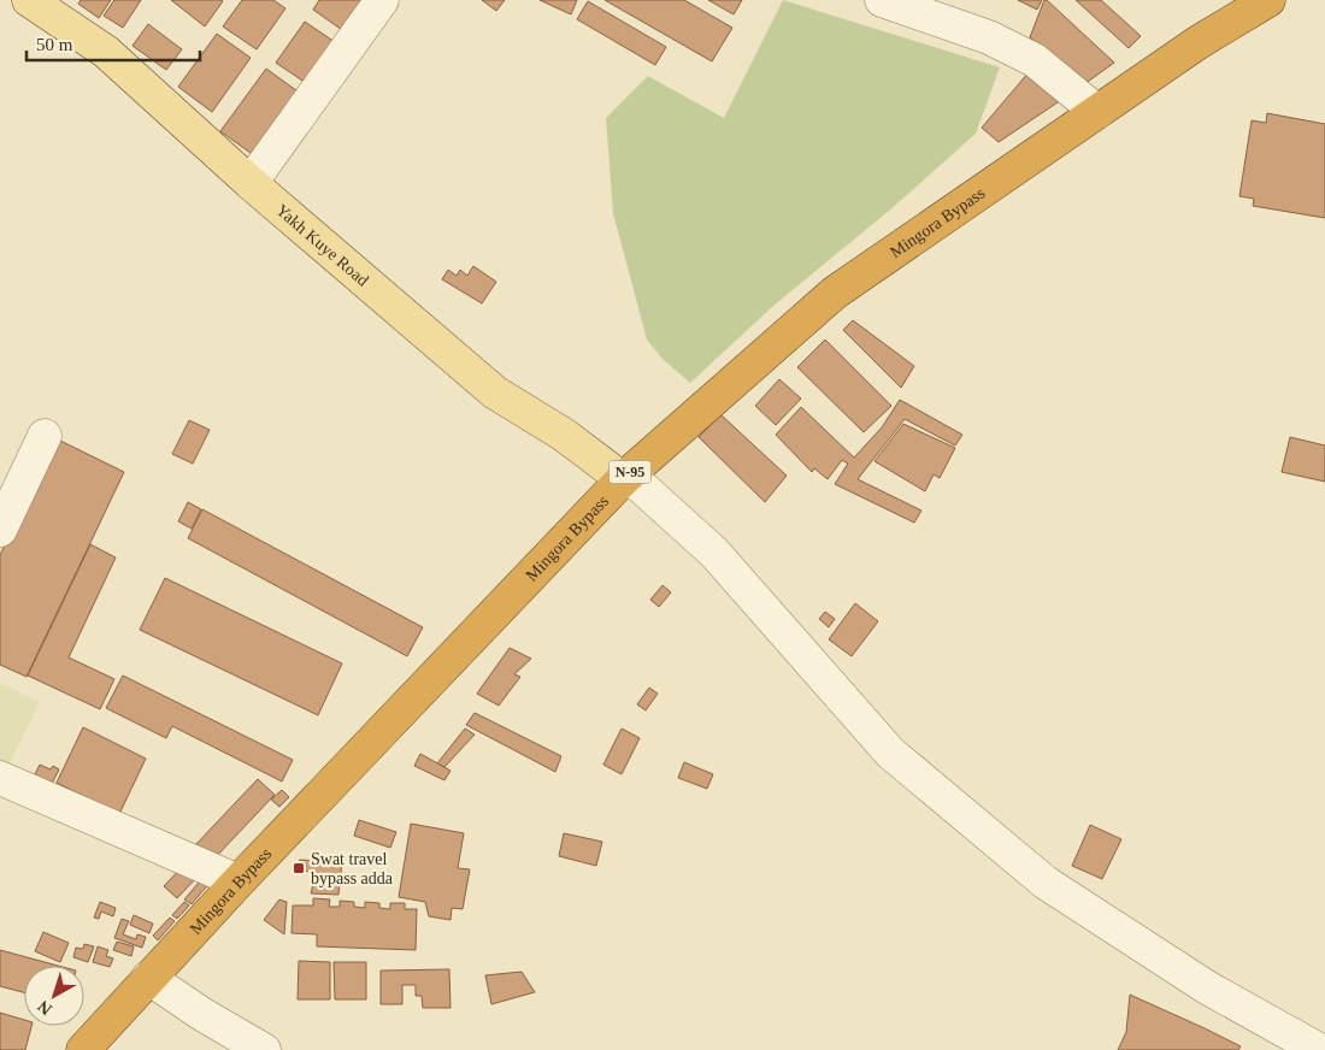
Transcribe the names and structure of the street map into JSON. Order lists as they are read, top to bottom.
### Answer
{
  "streets": {
    "highway": ["Mingora Bypass", "N-95"],
    "main road": ["Yakh Kuye Road"]
  },
  "crossings": [
    ["Mingora Bypass", "Yakh Kuye Road"]
  ],
  "places": {
    "transit": ["Swat travel bypass adda"]
  },
  "scale_bar": "50 m",
  "north": "bottom left"
}
